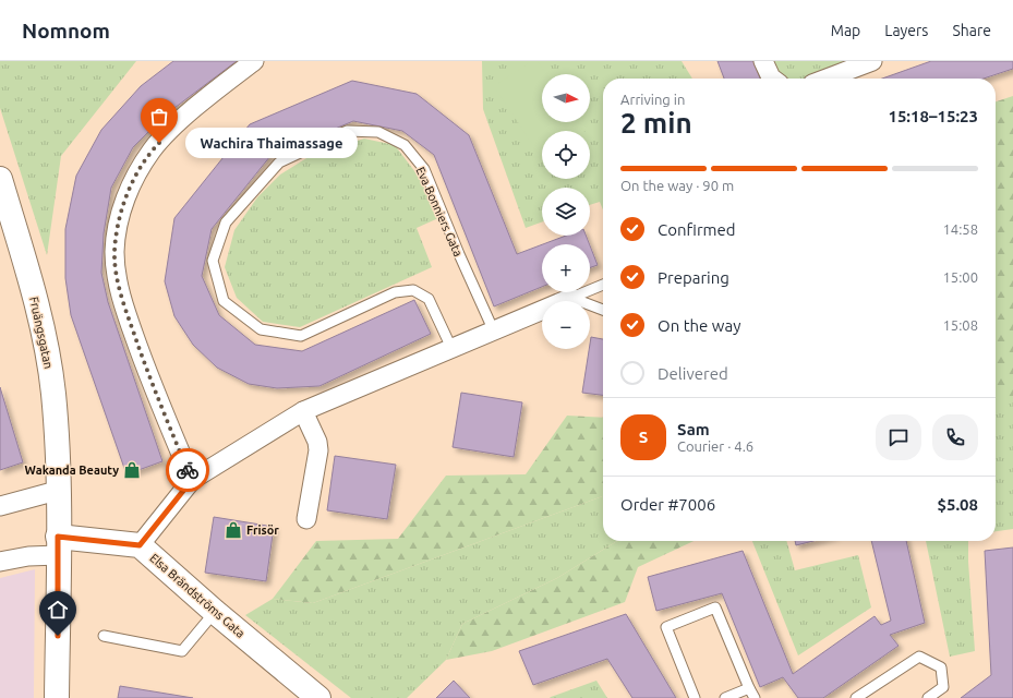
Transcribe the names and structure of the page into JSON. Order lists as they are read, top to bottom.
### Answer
{
  "streets": {
    "street": ["Fruängsgatan", "Elsa Brändströms Gata"],
    "lane": ["Eva Bonniers Gata"]
  },
  "crossings": [
    ["Fruängsgatan", "Elsa Brändströms Gata"]
  ],
  "places": {
    "other": ["Wachira Thaimassage"],
    "shop": ["Wakanda Beauty", "Frisör"]
  },
  "north": "right",
  "page": {
    "header": "Nomnom",
    "nav": ["Map", "Layers", "Share"],
    "map_buttons": ["+", "−"],
    "heading": ["2 min", "Arriving in", "15:18–15:23"],
    "panel": [
      "Sam",
      "Courier · 4.6",
      "Order #7006",
      "$5.08"
    ],
    "bubble": "Wachira Thaimassage",
    "bar": "On the way · 90 m",
    "list": [
      ["Confirmed", "14:58"],
      ["Preparing", "15:00"],
      ["On the way", "15:08"],
      "Delivered"
    ],
    "round": "S"
  }
}
